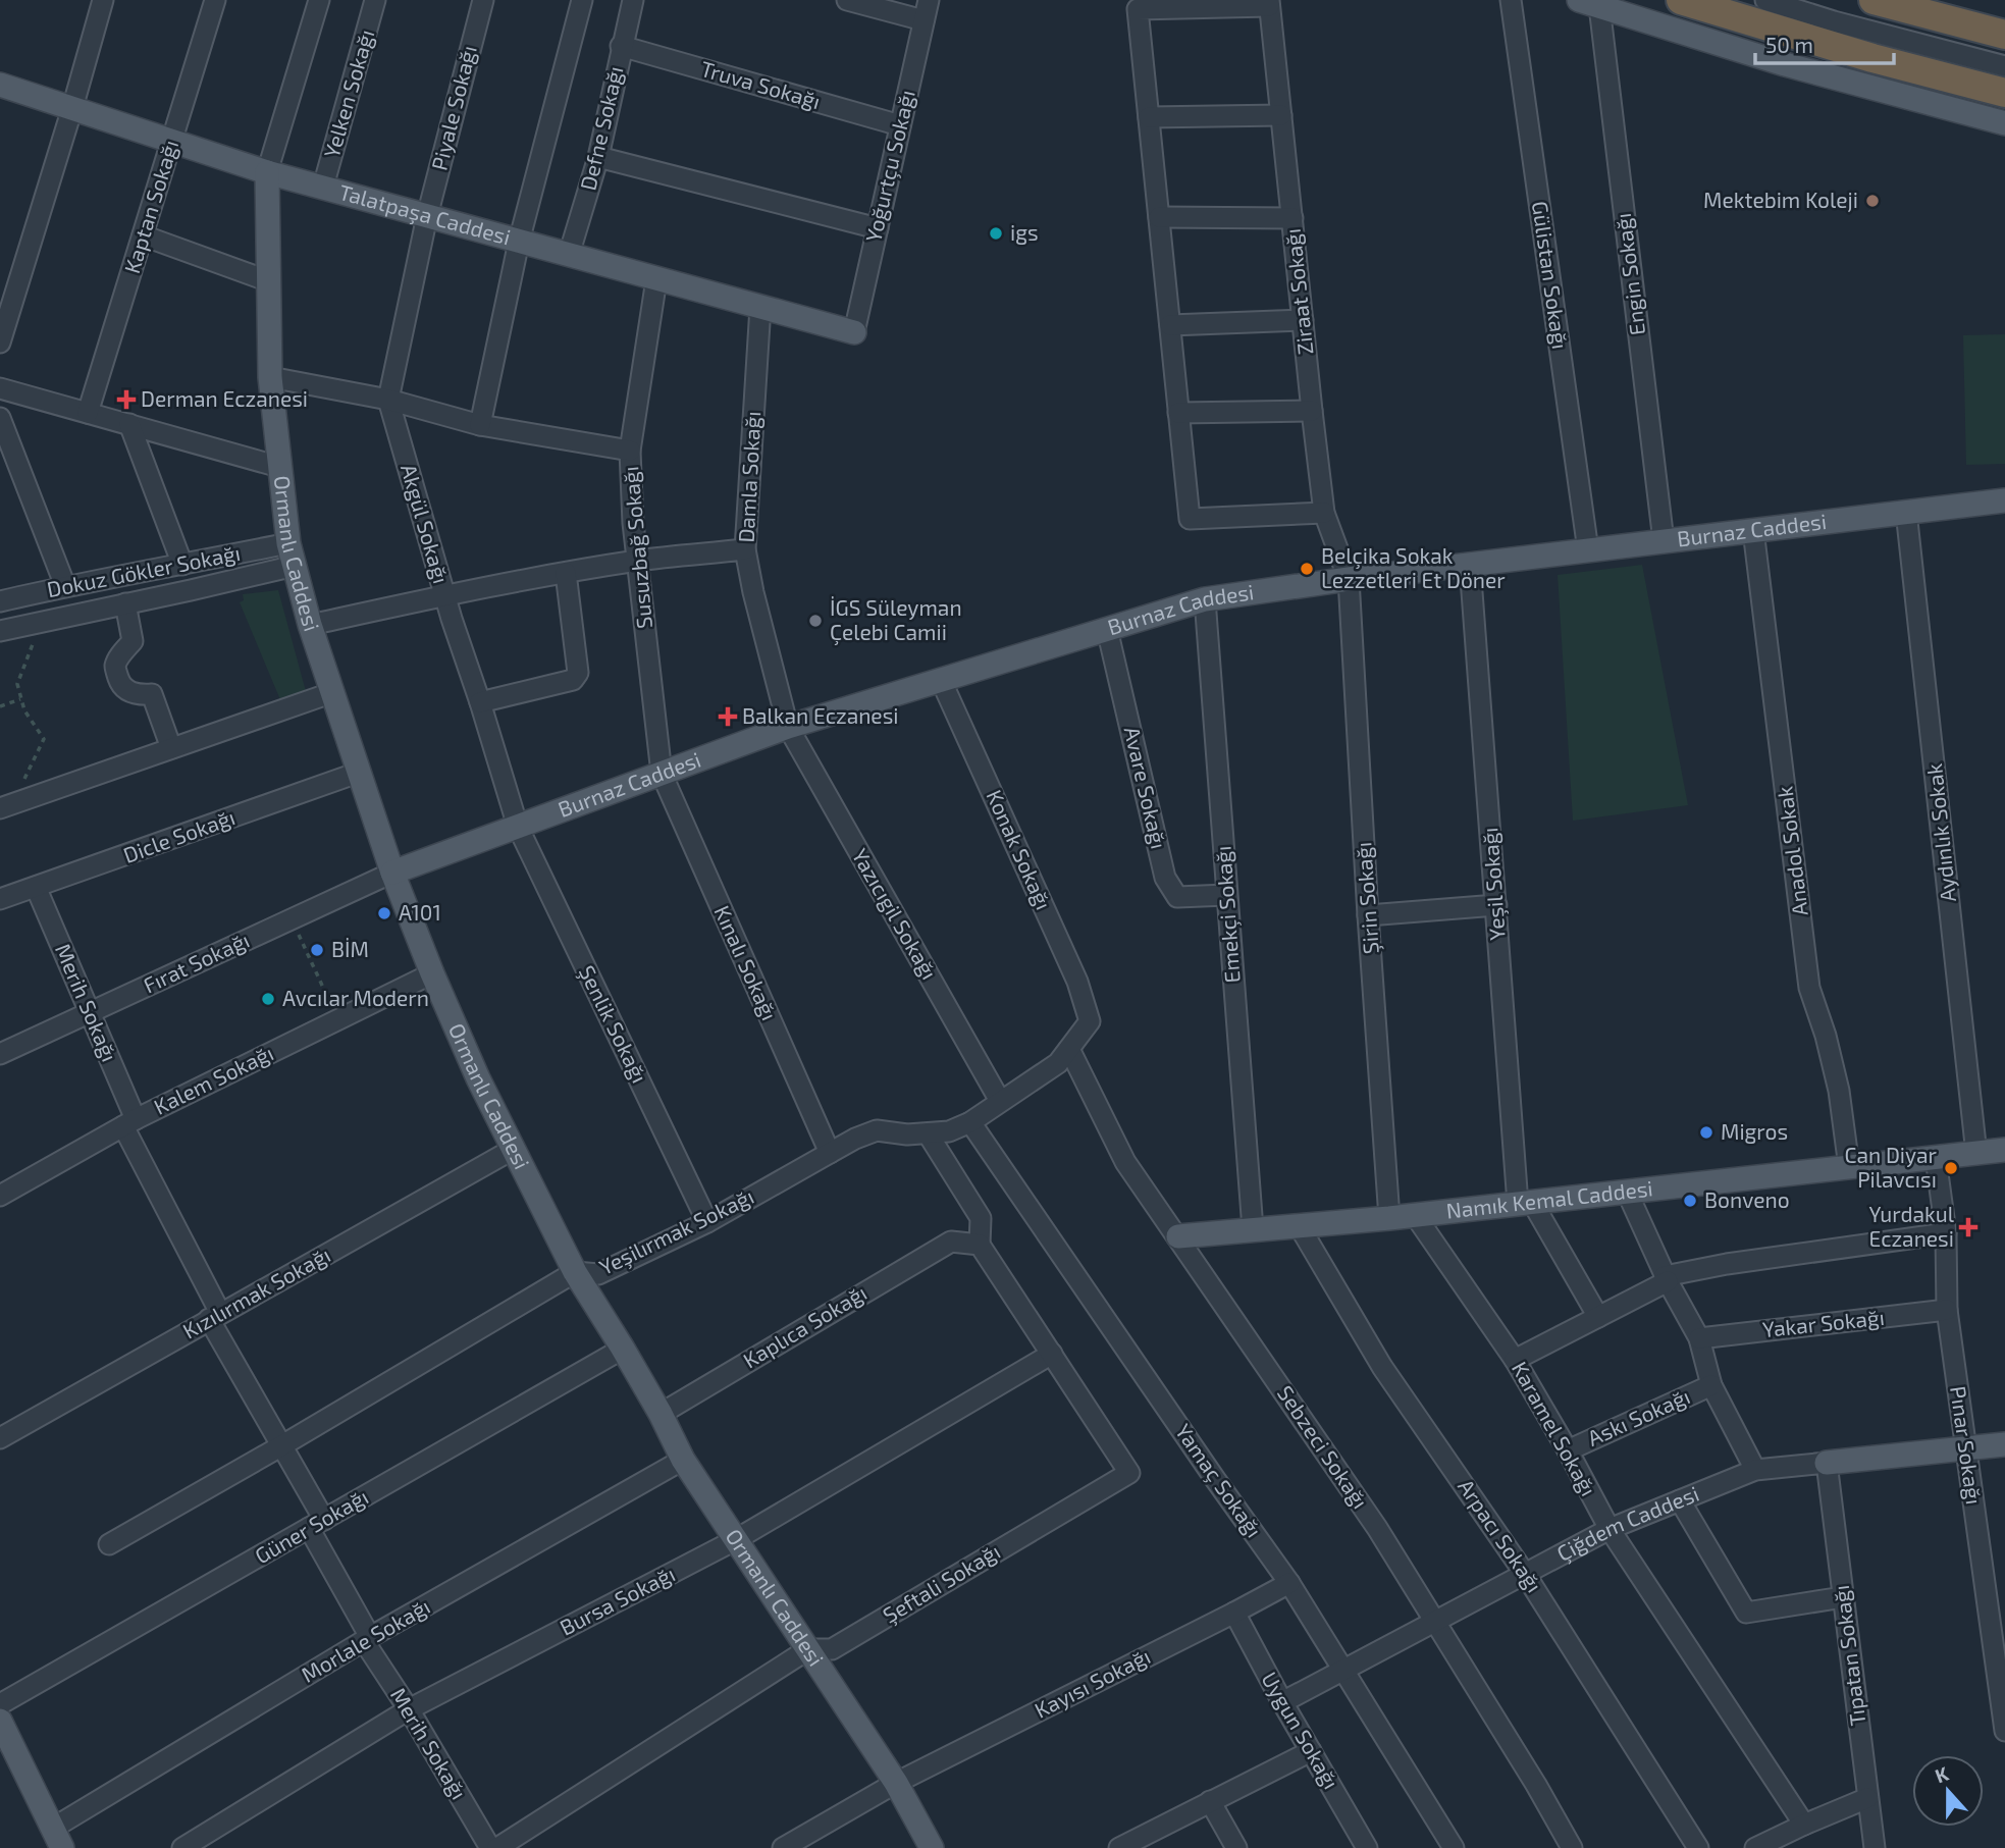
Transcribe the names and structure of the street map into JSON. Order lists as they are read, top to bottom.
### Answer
{
  "streets": {
    "main road": [
      "Talatpaşa Caddesi",
      "Burnaz Caddesi",
      "Ormanlı Caddesi",
      "Namık Kemal Caddesi",
      "Çiğdem Caddesi"
    ],
    "street": [
      "Truva Sokağı",
      "Yelken Sokağı",
      "Piyale Sokağı",
      "Defne Sokağı",
      "Yoğurtçu Sokağı",
      "Kaptan Sokağı",
      "Engin Sokağı",
      "Gülistan Sokağı",
      "Ziraat Sokağı",
      "Damla Sokağı",
      "Akgül Sokağı",
      "Susuzbağ Sokağı",
      "Dokuz Gökler Sokağı",
      "Avare Sokağı",
      "Aydınlık Sokak",
      "Dicle Sokağı",
      "Konak Sokağı",
      "Anadol Sokak",
      "Yeşil Sokağı",
      "Şirin Sokağı",
      "Yazıcıgil Sokağı",
      "Emekçi Sokağı",
      "Fırat Sokağı",
      "Kınalı Sokağı",
      "Merih Sokağı",
      "Şenlik Sokağı",
      "Kalem Sokağı",
      "Yeşilırmak Sokağı",
      "Kızılırmak Sokağı",
      "Yakar Sokağı",
      "Kaplıca Sokağı",
      "Askı Sokağı",
      "Karamel Sokağı",
      "Pınar Sokağı",
      "Sebzeci Sokağı",
      "Yamaç Sokağı",
      "Güner Sokağı",
      "Arpacı Sokağı",
      "Şeftali Sokağı",
      "Bursa Sokağı",
      "Morlale Sokağı",
      "Tıpatan Sokağı",
      "Kayısı Sokağı",
      "Uygun Sokağı"
    ]
  },
  "crossings": [
    ["Truva Sokağı", "Defne Sokağı"],
    ["Truva Sokağı", "Yoğurtçu Sokağı"],
    ["Yelken Sokağı", "Talatpaşa Caddesi"],
    ["Piyale Sokağı", "Talatpaşa Caddesi"],
    ["Piyale Sokağı", "Akgül Sokağı"],
    ["Defne Sokağı", "Talatpaşa Caddesi"],
    ["Yoğurtçu Sokağı", "Talatpaşa Caddesi"],
    ["Kaptan Sokağı", "Talatpaşa Caddesi"],
    ["Talatpaşa Caddesi", "Damla Sokağı"],
    ["Talatpaşa Caddesi", "Akgül Sokağı"],
    ["Talatpaşa Caddesi", "Susuzbağ Sokağı"],
    ["Talatpaşa Caddesi", "Ormanlı Caddesi"],
    ["Engin Sokağı", "Burnaz Caddesi"],
    ["Gülistan Sokağı", "Burnaz Caddesi"],
    ["Ziraat Sokağı", "Burnaz Caddesi"],
    ["Ziraat Sokağı", "Şirin Sokağı"],
    ["Damla Sokağı", "Burnaz Caddesi"],
    ["Damla Sokağı", "Yazıcıgil Sokağı"],
    ["Akgül Sokağı", "Burnaz Caddesi"],
    ["Akgül Sokağı", "Şenlik Sokağı"],
    ["Burnaz Caddesi", "Susuzbağ Sokağı"],
    ["Burnaz Caddesi", "Ormanlı Caddesi"],
    ["Burnaz Caddesi", "Avare Sokağı"],
    ["Burnaz Caddesi", "Aydınlık Sokak"],
    ["Burnaz Caddesi", "Konak Sokağı"],
    ["Burnaz Caddesi", "Anadol Sokak"],
    ["Burnaz Caddesi", "Yeşil Sokağı"],
    ["Burnaz Caddesi", "Şirin Sokağı"],
    ["Burnaz Caddesi", "Yazıcıgil Sokağı"],
    ["Burnaz Caddesi", "Emekçi Sokağı"],
    ["Burnaz Caddesi", "Fırat Sokağı"],
    ["Burnaz Caddesi", "Kınalı Sokağı"],
    ["Burnaz Caddesi", "Şenlik Sokağı"],
    ["Susuzbağ Sokağı", "Kınalı Sokağı"],
    ["Ormanlı Caddesi", "Dokuz Gökler Sokağı"],
    ["Ormanlı Caddesi", "Dicle Sokağı"],
    ["Ormanlı Caddesi", "Fırat Sokağı"],
    ["Ormanlı Caddesi", "Kalem Sokağı"],
    ["Ormanlı Caddesi", "Yeşilırmak Sokağı"],
    ["Ormanlı Caddesi", "Kızılırmak Sokağı"],
    ["Ormanlı Caddesi", "Kaplıca Sokağı"],
    ["Ormanlı Caddesi", "Güner Sokağı"],
    ["Ormanlı Caddesi", "Şeftali Sokağı"],
    ["Ormanlı Caddesi", "Bursa Sokağı"],
    ["Ormanlı Caddesi", "Morlale Sokağı"],
    ["Ormanlı Caddesi", "Kayısı Sokağı"],
    ["Avare Sokağı", "Emekçi Sokağı"],
    ["Aydınlık Sokak", "Namık Kemal Caddesi"],
    ["Dicle Sokağı", "Merih Sokağı"],
    ["Konak Sokağı", "Yeşilırmak Sokağı"],
    ["Anadol Sokak", "Namık Kemal Caddesi"],
    ["Yeşil Sokağı", "Namık Kemal Caddesi"],
    ["Şirin Sokağı", "Namık Kemal Caddesi"],
    ["Yazıcıgil Sokağı", "Yeşilırmak Sokağı"],
    ["Emekçi Sokağı", "Namık Kemal Caddesi"],
    ["Fırat Sokağı", "Merih Sokağı"],
    ["Kınalı Sokağı", "Yeşilırmak Sokağı"],
    ["Merih Sokağı", "Kalem Sokağı"],
    ["Merih Sokağı", "Yeşilırmak Sokağı"],
    ["Merih Sokağı", "Kızılırmak Sokağı"],
    ["Merih Sokağı", "Güner Sokağı"],
    ["Merih Sokağı", "Bursa Sokağı"],
    ["Merih Sokağı", "Morlale Sokağı"],
    ["Şenlik Sokağı", "Yeşilırmak Sokağı"],
    ["Namık Kemal Caddesi", "Karamel Sokağı"],
    ["Namık Kemal Caddesi", "Pınar Sokağı"],
    ["Namık Kemal Caddesi", "Sebzeci Sokağı"],
    ["Namık Kemal Caddesi", "Arpacı Sokağı"],
    ["Yeşilırmak Sokağı", "Sebzeci Sokağı"],
    ["Yeşilırmak Sokağı", "Yamaç Sokağı"],
    ["Yakar Sokağı", "Pınar Sokağı"],
    ["Kaplıca Sokağı", "Şeftali Sokağı"],
    ["Askı Sokağı", "Karamel Sokağı"],
    ["Karamel Sokağı", "Çiğdem Caddesi"],
    ["Pınar Sokağı", "Çiğdem Caddesi"],
    ["Sebzeci Sokağı", "Çiğdem Caddesi"],
    ["Yamaç Sokağı", "Çiğdem Caddesi"],
    ["Yamaç Sokağı", "Kayısı Sokağı"],
    ["Çiğdem Caddesi", "Arpacı Sokağı"],
    ["Çiğdem Caddesi", "Tıpatan Sokağı"],
    ["Çiğdem Caddesi", "Uygun Sokağı"],
    ["Şeftali Sokağı", "Bursa Sokağı"],
    ["Kayısı Sokağı", "Uygun Sokağı"]
  ],
  "places": {
    "other": [
      "Mektebim Koleji",
      "igs",
      "Belçika Sokak Lezzetleri Et Döner",
      "İGS Süleyman Çelebi Camii",
      "A101",
      "BİM",
      "Avcılar Modern",
      "Migros",
      "Can Diyar Pilavcısı",
      "Bonveno"
    ],
    "health": ["Derman Eczanesi", "Balkan Eczanesi", "Yurdakul Eczanesi"]
  },
  "scale_bar": "50 m",
  "north": "top"
}
